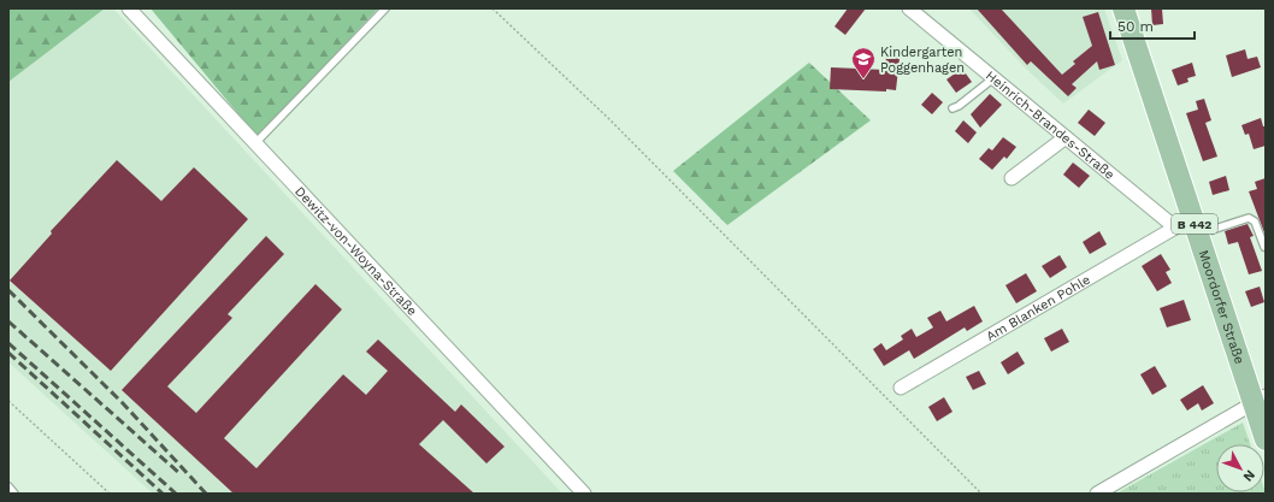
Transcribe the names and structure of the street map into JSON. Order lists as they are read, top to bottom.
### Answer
{
  "streets": {
    "main road": ["B 442", "Moordorfer Straße"],
    "street": ["Heinrich-Brandes-Straße", "Dewitz-von-Woyna-Straße", "Am Blanken Pohle"]
  },
  "crossings": [
    ["Heinrich-Brandes-Straße", "Moordorfer Straße"],
    ["Heinrich-Brandes-Straße", "Am Blanken Pohle"],
    ["Moordorfer Straße", "Am Blanken Pohle"]
  ],
  "places": {
    "school or university": ["Kindergarten Poggenhagen"]
  },
  "scale_bar": "50 m",
  "north": "bottom right"
}
